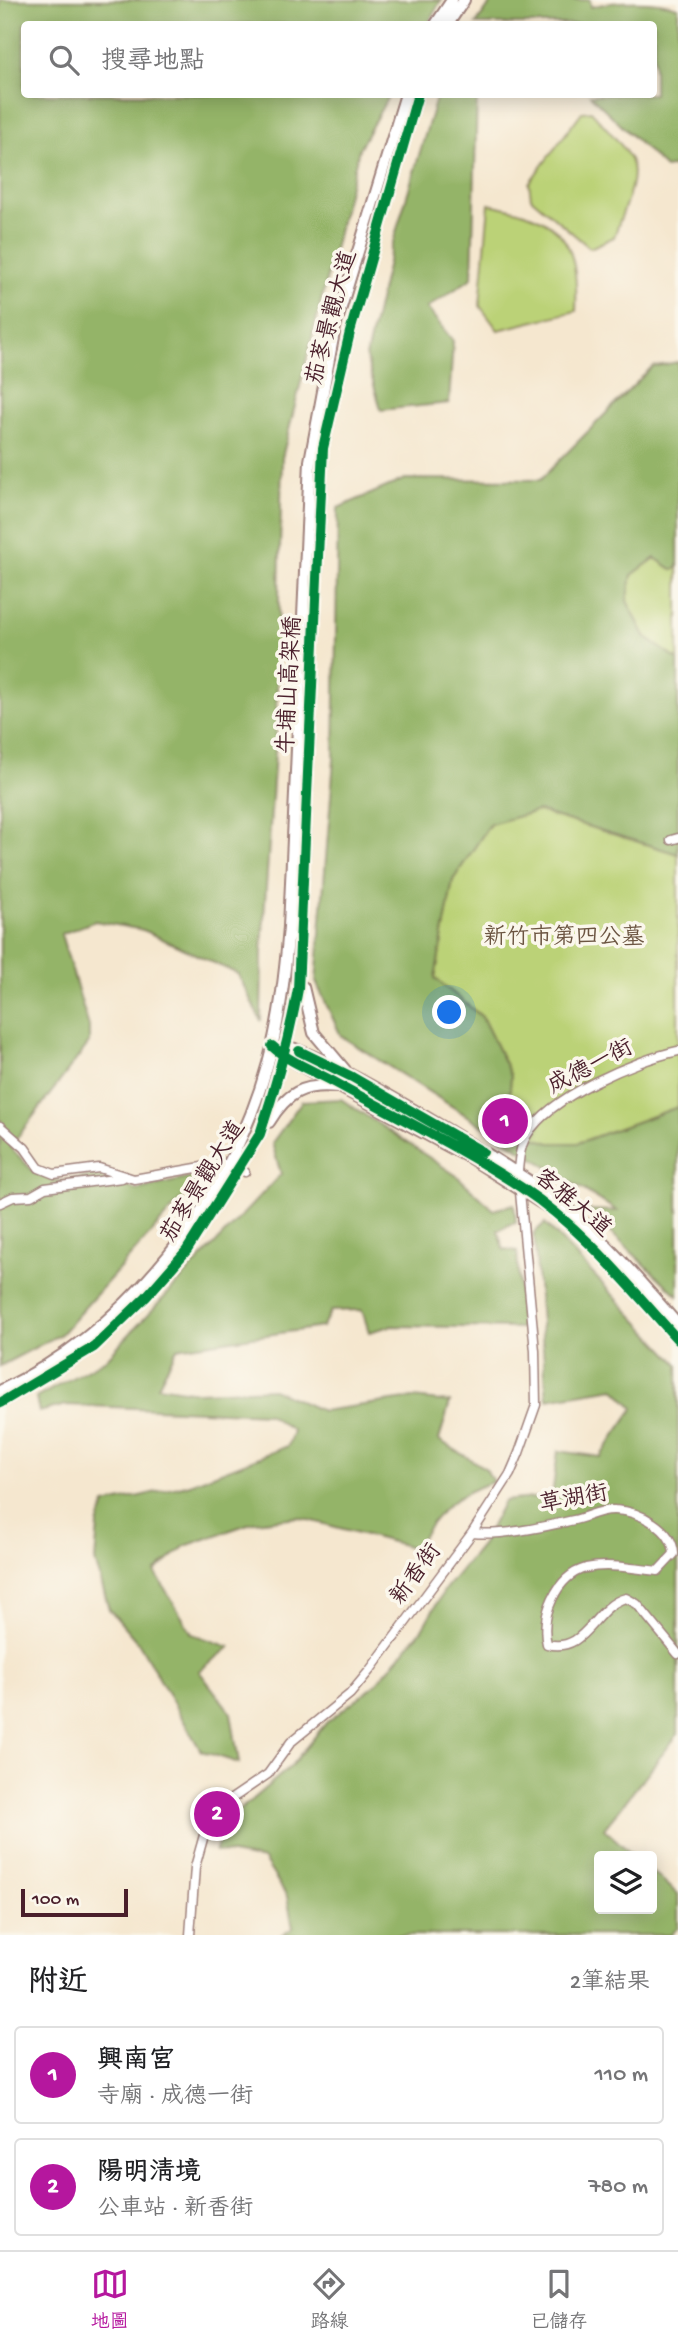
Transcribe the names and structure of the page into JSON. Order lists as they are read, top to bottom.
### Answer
{
  "streets": {
    "street": [
      "茄苳景觀大道",
      "牛埔山高架橋",
      "成德一街",
      "客雅大道",
      "草湖街",
      "新香街"
    ]
  },
  "crossings": [
    ["茄苳景觀大道", "牛埔山高架橋"],
    ["茄苳景觀大道", "客雅大道"],
    ["成德一街", "客雅大道"],
    ["成德一街", "新香街"],
    ["客雅大道", "新香街"],
    ["草湖街", "新香街"]
  ],
  "parks": ["新竹市第四公墓"],
  "scale_bar": "100 m",
  "page": {
    "search": "搜尋地點",
    "pins": ["1", "2"],
    "scale": "100 m",
    "heading": ["附近", "2筆結果"],
    "list": [
      {
        "mark": "1",
        "name": "興南宮",
        "note": "寺廟 · 成德一街",
        "value": "110 m"
      },
      {
        "mark": "2",
        "name": "陽明清境",
        "note": "公車站 · 新香街",
        "value": "780 m"
      }
    ],
    "nav": ["地圖", "路線", "已儲存"]
  }
}
